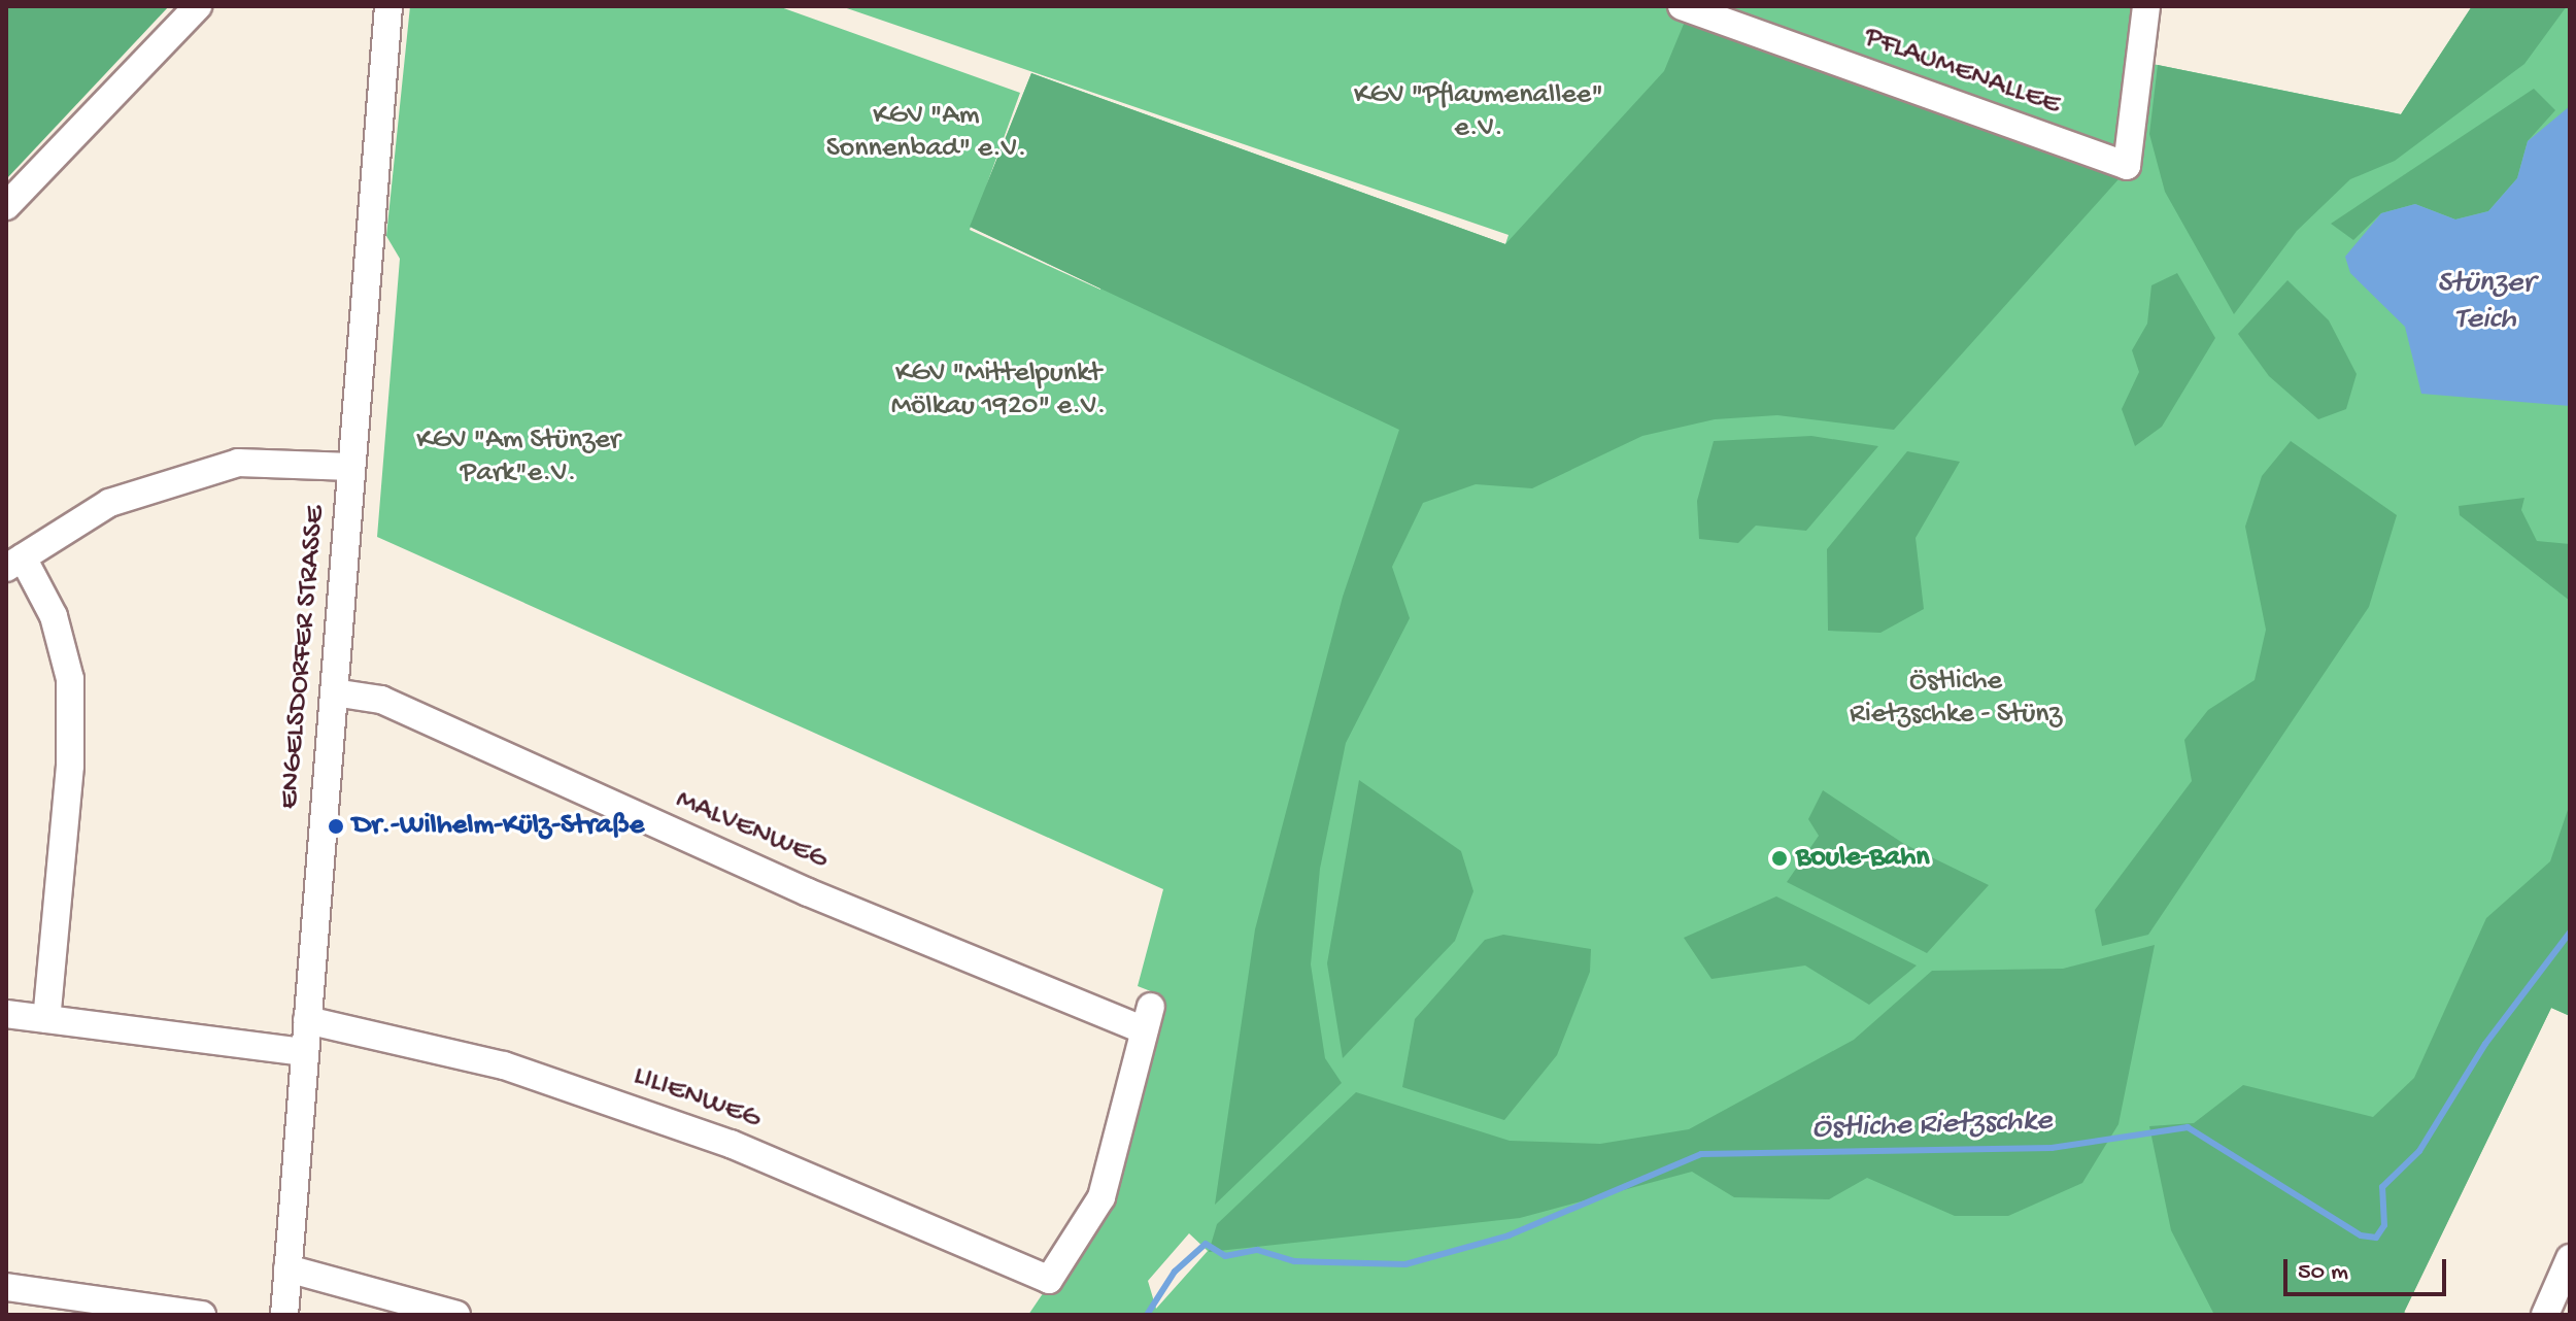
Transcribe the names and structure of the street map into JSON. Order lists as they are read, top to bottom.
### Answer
{
  "streets": {
    "street": [
      "PFLAUMENALLEE",
      "ENGELSDORFER STRASSE",
      "MALVENWEG",
      "LILIENWEG"
    ]
  },
  "crossings": [
    ["ENGELSDORFER STRASSE", "MALVENWEG"],
    ["ENGELSDORFER STRASSE", "LILIENWEG"],
    ["MALVENWEG", "LILIENWEG"]
  ],
  "water": ["Stünzer Teich", "Östliche Rietzschke"],
  "parks": [
    "KGV \"Pflaumenallee\" e.V.",
    "KGV \"Am Sonnenbad\" e.V.",
    "KGV \"Mittelpunkt Mölkau 1920\" e.V.",
    "KGV \"Am Stünzer Park\"e.V.",
    "Östliche Rietzschke - Stünz"
  ],
  "places": ["Dr.-Wilhelm-Külz-Straße", "Boule-Bahn"],
  "scale_bar": "50 m"
}
